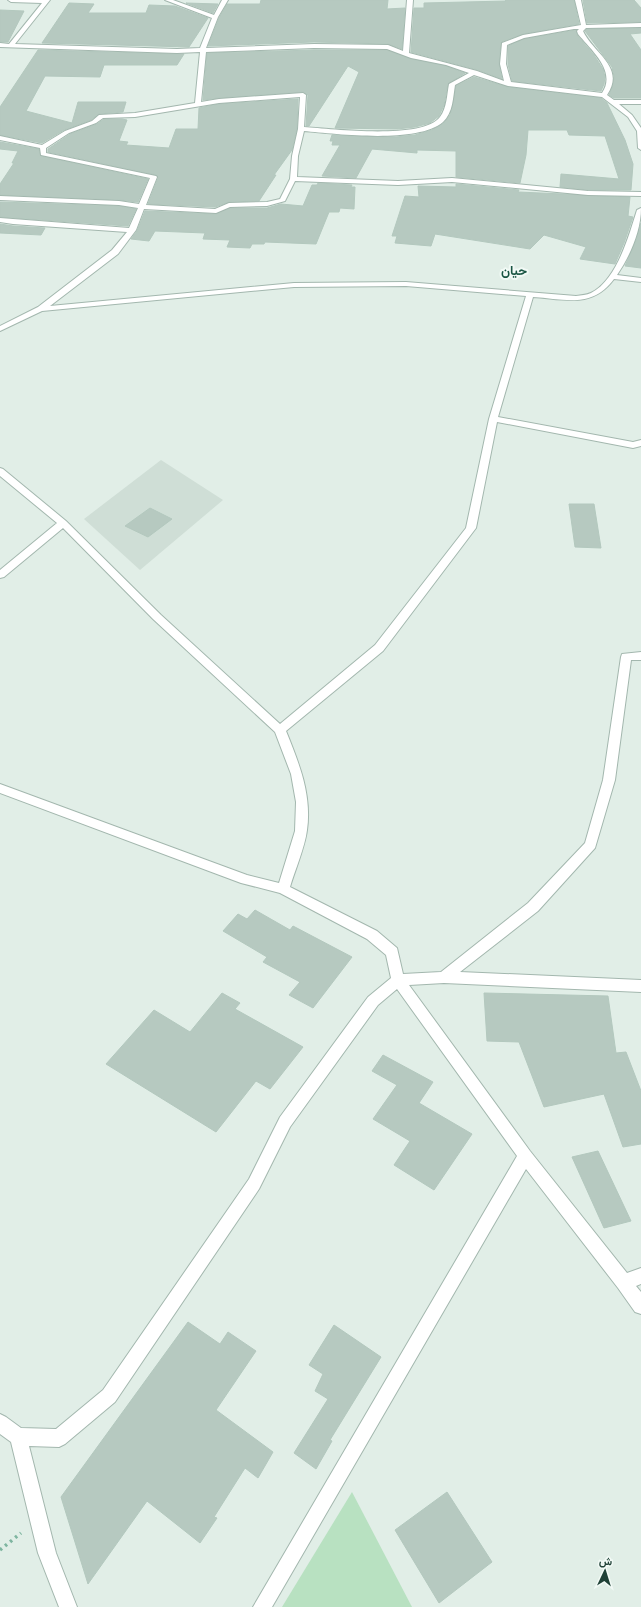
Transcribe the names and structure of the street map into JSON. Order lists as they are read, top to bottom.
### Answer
{
  "districts": ["حيان"],
  "north": "top"
}
